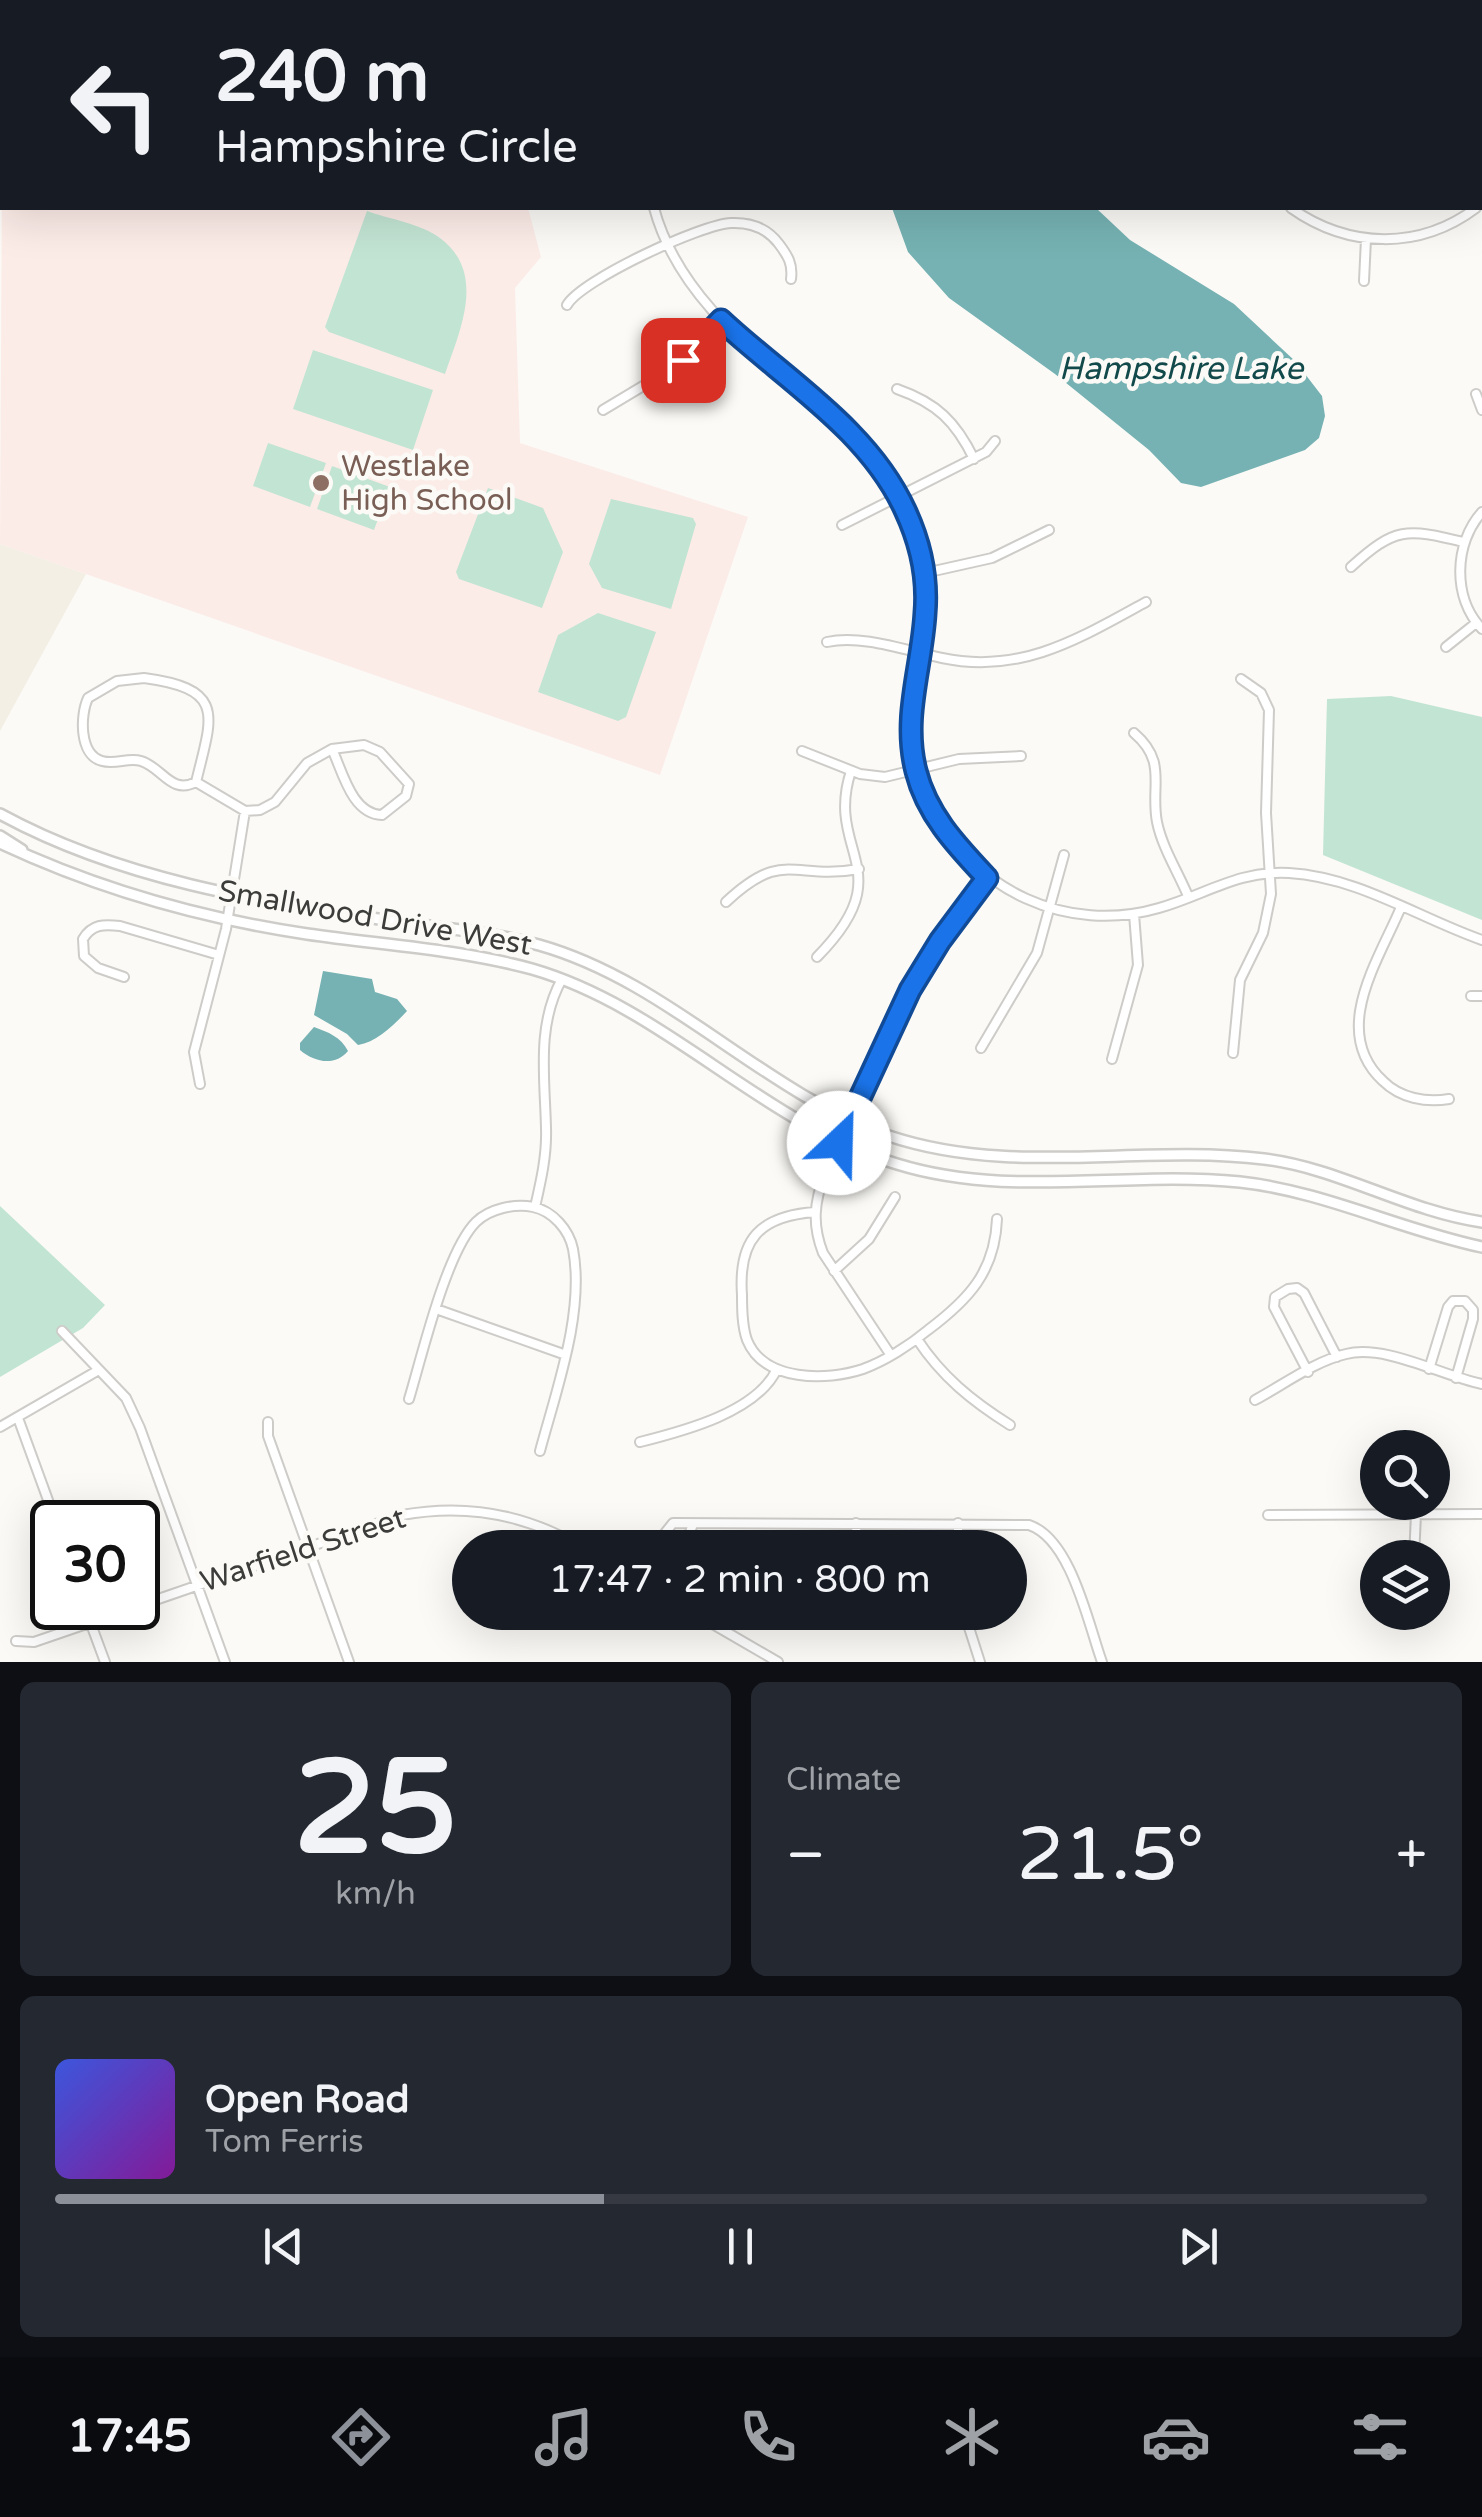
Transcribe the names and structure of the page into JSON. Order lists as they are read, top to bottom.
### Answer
{
  "streets": {
    "street": ["Smallwood Drive West", "Warfield Street"]
  },
  "water": ["Hampshire Lake"],
  "places": ["Westlake High School"],
  "page": {
    "turn": ["240 m", "Hampshire Circle"],
    "limit": "30",
    "trip": "17:47 · 2 min · 800 m",
    "tile": [
      ["25", "km/h"],
      "Climate"
    ],
    "heat": ["−", "21.5°", "+"],
    "song": ["Open Road", "Tom Ferris"],
    "tabs": "17:45"
  }
}
